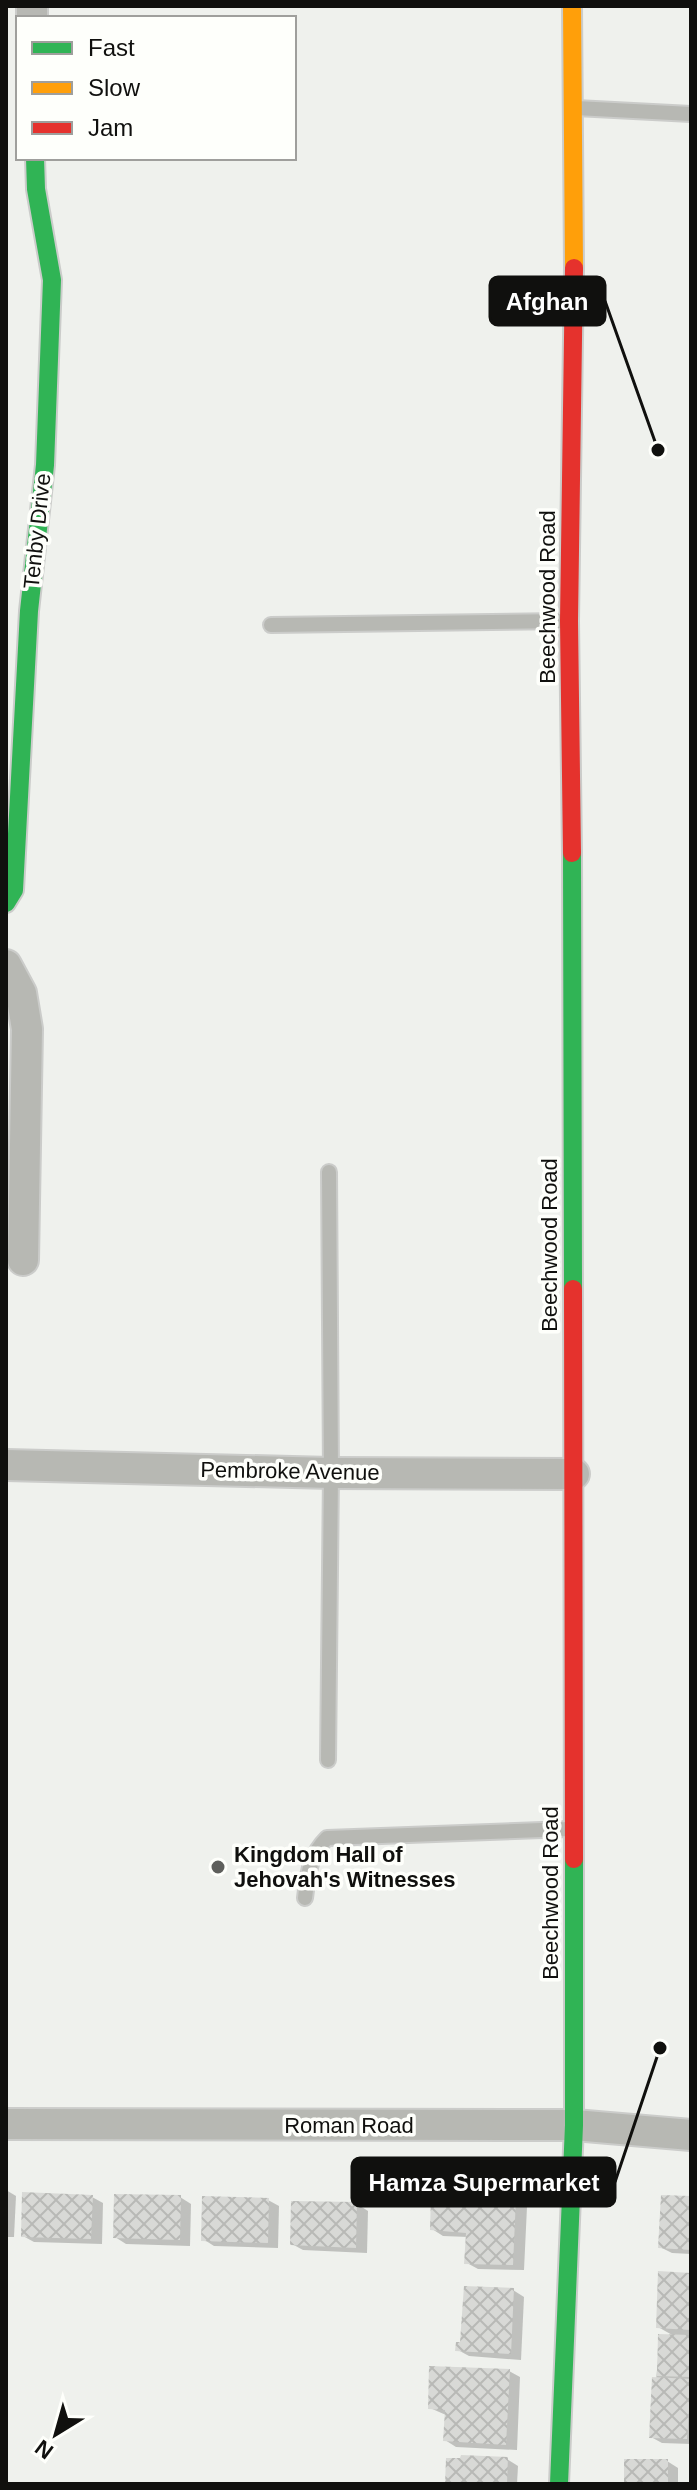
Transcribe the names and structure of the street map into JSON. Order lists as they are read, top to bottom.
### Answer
{
  "streets": {
    "street": [
      "Tenby Drive",
      "Beechwood Road",
      "Pembroke Avenue",
      "Roman Road"
    ]
  },
  "crossings": [
    ["Beechwood Road", "Pembroke Avenue"],
    ["Beechwood Road", "Roman Road"]
  ],
  "places": ["Afghan", "Kingdom Hall of Jehovah's Witnesses", "Hamza Supermarket"],
  "legend": ["Fast", "Slow", "Jam"],
  "north": "bottom left"
}
